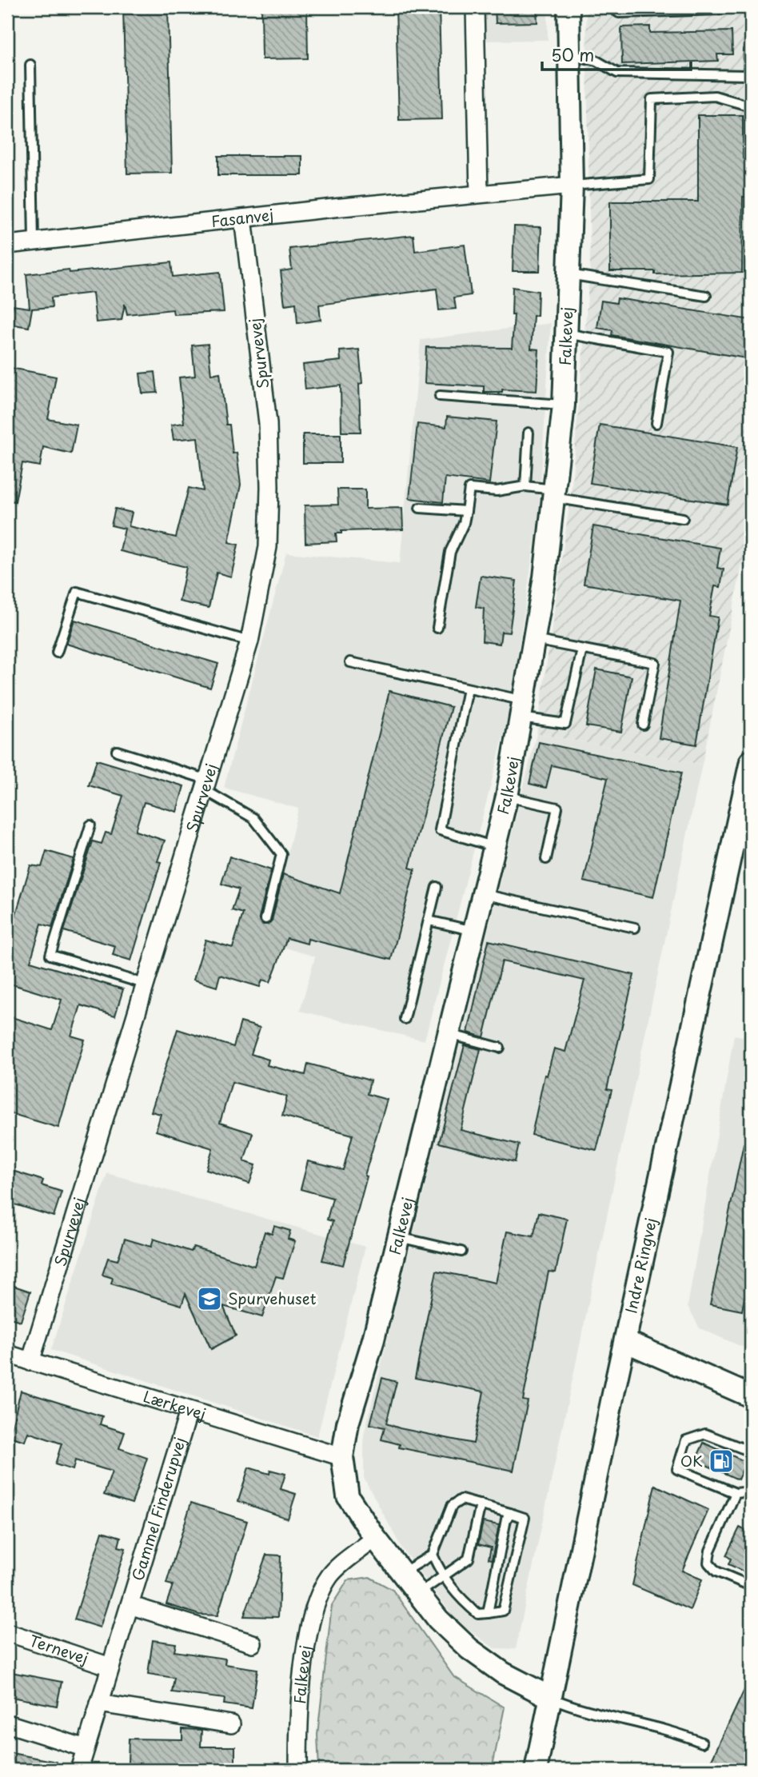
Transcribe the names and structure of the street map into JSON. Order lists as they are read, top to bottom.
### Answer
{
  "streets": {
    "street": [
      "Fasanvej",
      "Falkevej",
      "Spurvevej",
      "Indre Ringvej",
      "Lærkevej",
      "Gammel Finderupvej",
      "Ternevej"
    ]
  },
  "crossings": [
    ["Fasanvej", "Falkevej"],
    ["Fasanvej", "Spurvevej"],
    ["Falkevej", "Indre Ringvej"],
    ["Falkevej", "Lærkevej"],
    ["Spurvevej", "Lærkevej"],
    ["Lærkevej", "Gammel Finderupvej"],
    ["Gammel Finderupvej", "Ternevej"]
  ],
  "places": {
    "school or university": ["Spurvehuset"],
    "fuel station": ["OK"]
  },
  "scale_bar": "50 m"
}
